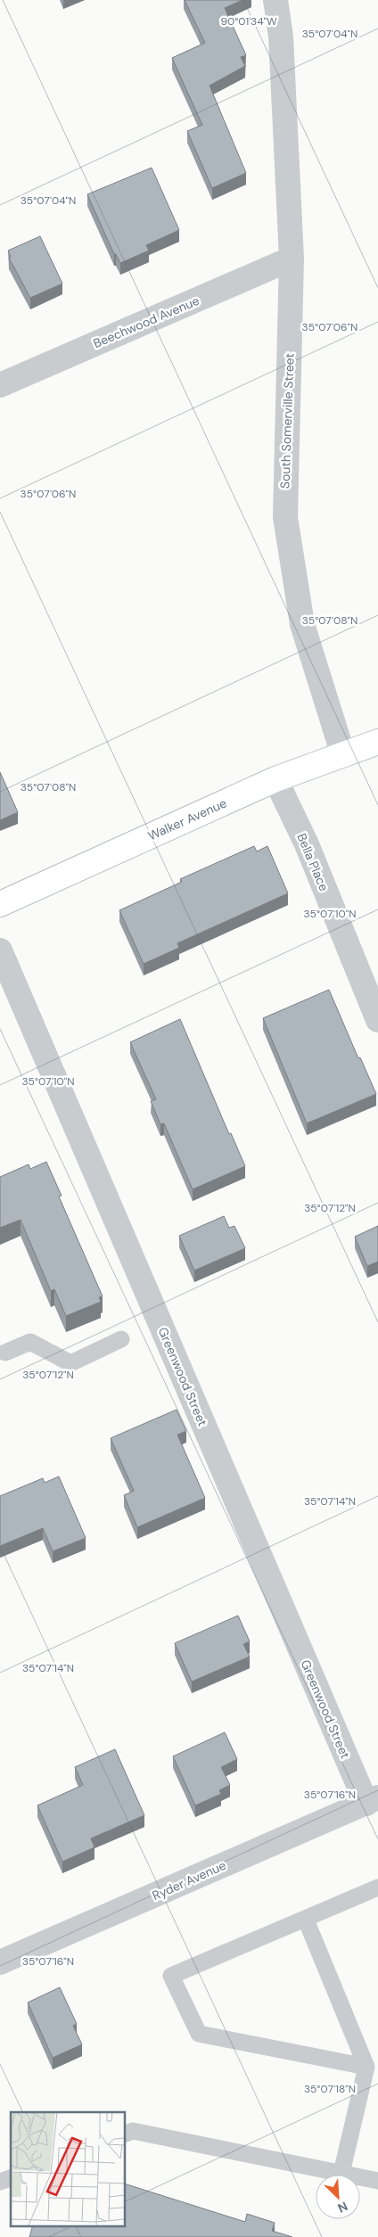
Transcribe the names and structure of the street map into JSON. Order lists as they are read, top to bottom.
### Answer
{
  "streets": {
    "street": [
      "Beechwood Avenue",
      "South Somerville Street",
      "Walker Avenue",
      "Bella Place",
      "Greenwood Street",
      "Ryder Avenue"
    ]
  },
  "crossings": [
    ["Beechwood Avenue", "South Somerville Street"],
    ["South Somerville Street", "Walker Avenue"],
    ["Walker Avenue", "Bella Place"],
    ["Greenwood Street", "Ryder Avenue"]
  ],
  "north": "bottom right",
  "coordinates": [
    "90°01'34\"W",
    "35°07'04\"N",
    "35°07'06\"N",
    "35°07'08\"N",
    "35°07'10\"N",
    "35°07'12\"N",
    "35°07'14\"N",
    "35°07'16\"N",
    "35°07'18\"N"
  ]
}
